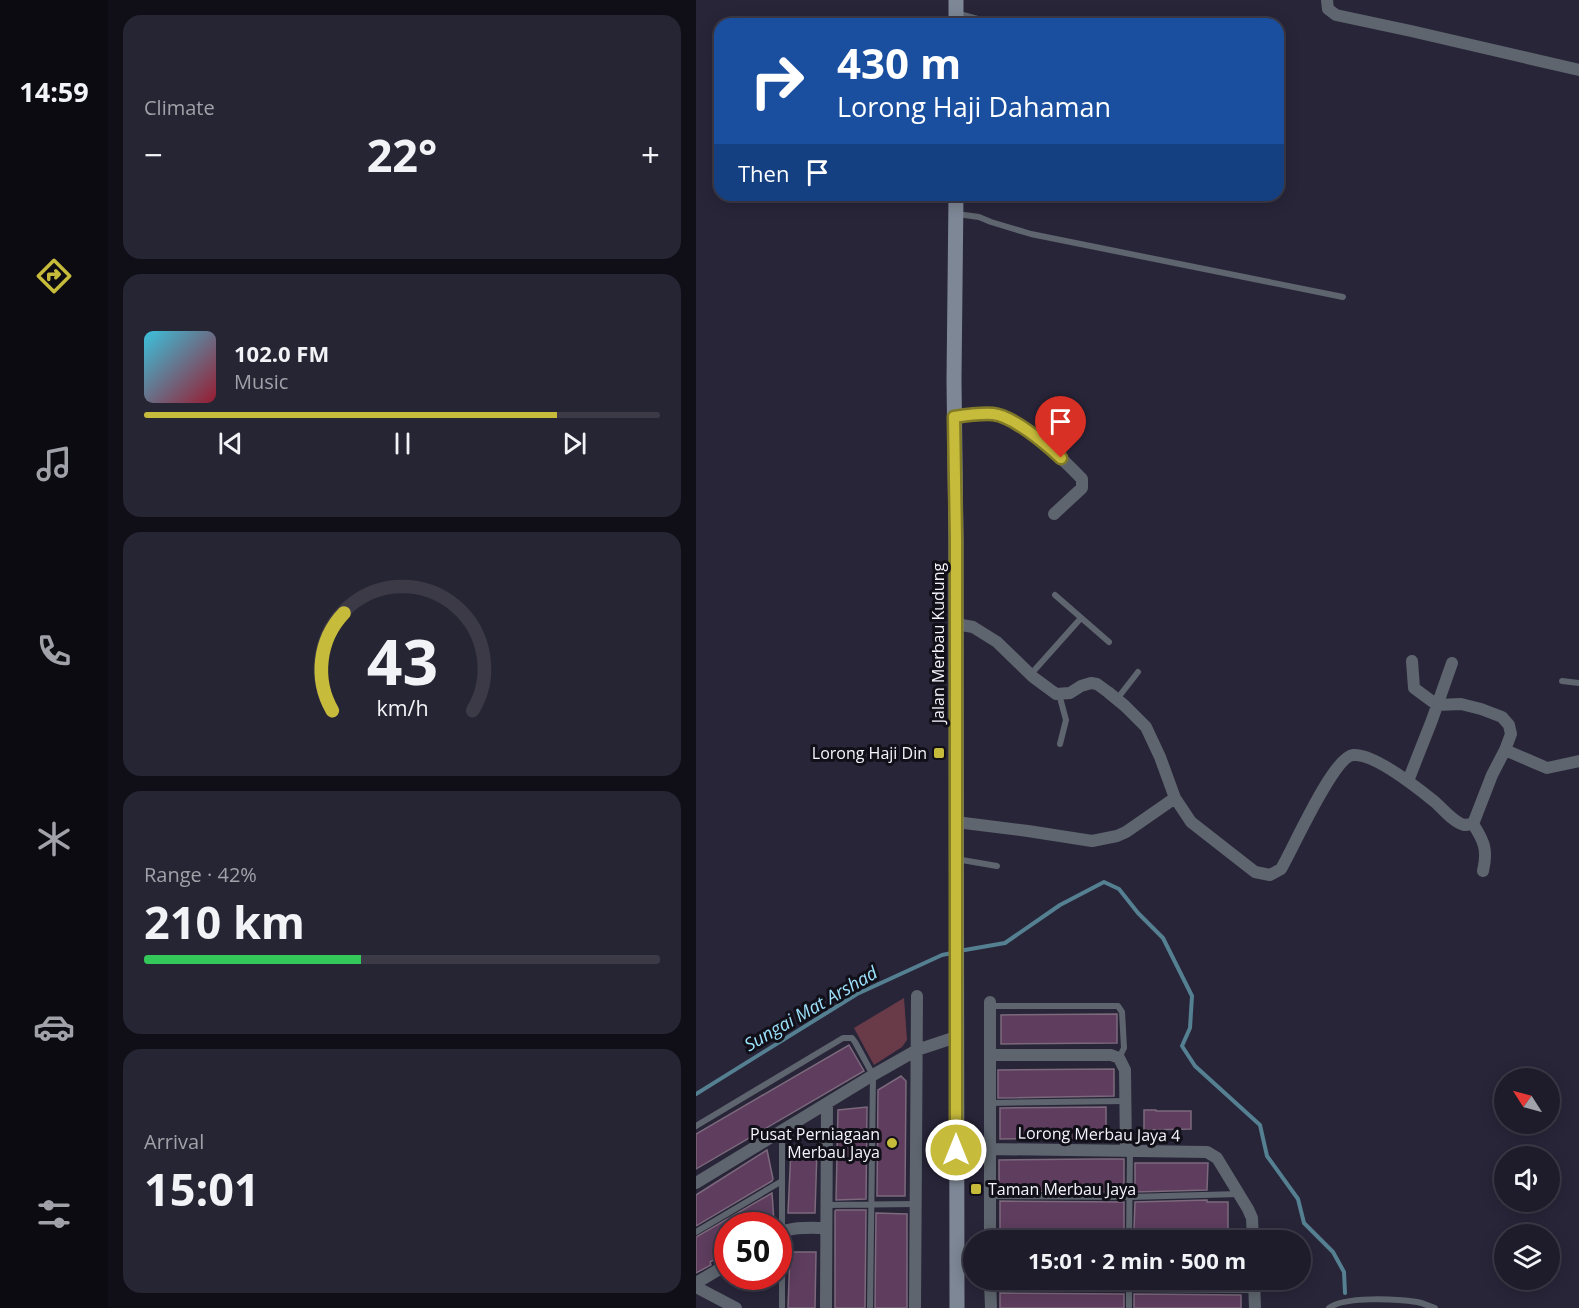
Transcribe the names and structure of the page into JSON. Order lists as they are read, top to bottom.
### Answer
{
  "streets": {
    "main road": ["Jalan Merbau Kudung"],
    "street": ["Lorong Merbau Jaya 4"]
  },
  "water": ["Sungai Mat Arshad"],
  "places": {
    "transit": ["Lorong Haji Din", "Taman Merbau Jaya"],
    "other": ["Pusat Perniagaan Merbau Jaya"]
  },
  "north": "top left",
  "page": {
    "tabs": "14:59",
    "tile": [
      "Climate",
      ["Range · 42%", "210 km"],
      ["Arrival", "15:01"]
    ],
    "turn": ["430 m", "Lorong Haji Dahaman"],
    "heat": ["−", "22°", "+"],
    "then": "Then",
    "song": ["102.0 FM", "Music"],
    "limit": "50",
    "trip": "15:01 · 2 min · 500 m",
    "gauge": ["43", "km/h"]
  }
}
